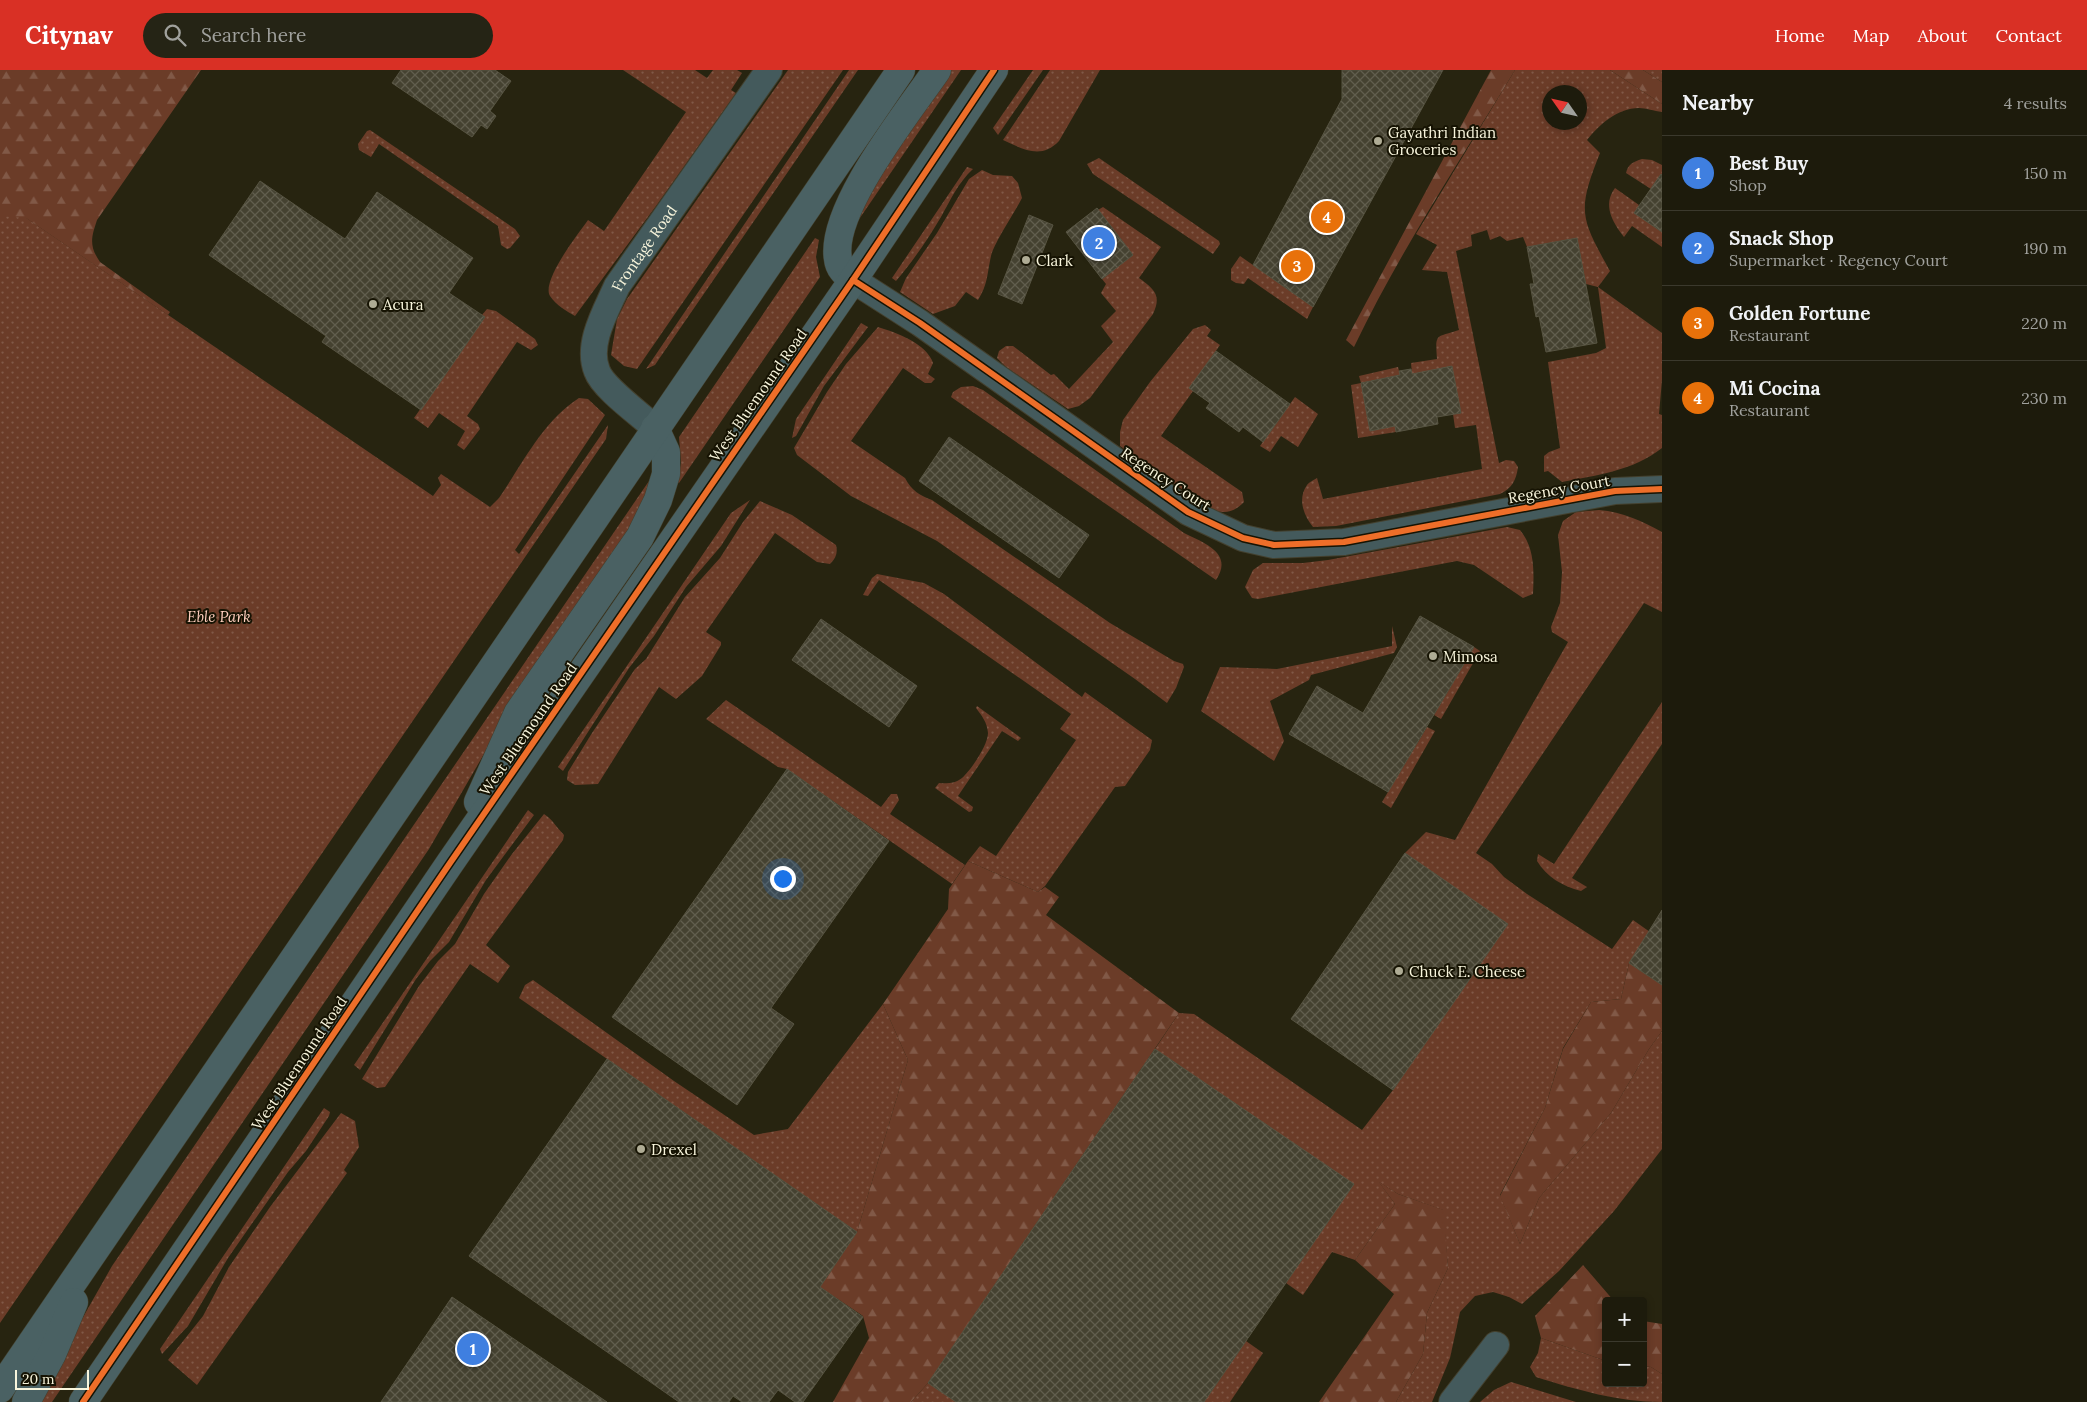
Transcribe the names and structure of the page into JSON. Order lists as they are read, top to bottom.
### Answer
{
  "streets": {
    "main road": ["West Bluemound Road"],
    "street": ["Frontage Road", "Regency Court"]
  },
  "crossings": [
    ["West Bluemound Road", "Regency Court"]
  ],
  "parks": ["Eble Park"],
  "places": [
    "Gayathri Indian Groceries",
    "Clark",
    "Acura",
    "Mimosa",
    "Chuck E. Cheese",
    "Drexel"
  ],
  "scale_bar": "20 m",
  "north": "top left",
  "page": {
    "header": "Citynav",
    "search": "Search here",
    "nav": [
      "Home",
      "Map",
      "About",
      "Contact"
    ],
    "heading": ["Nearby", "4 results"],
    "list": [
      {
        "mark": "1",
        "name": "Best Buy",
        "note": "Shop",
        "value": "150 m"
      },
      {
        "mark": "2",
        "name": "Snack Shop",
        "note": "Supermarket · Regency Court",
        "value": "190 m"
      },
      {
        "mark": "3",
        "name": "Golden Fortune",
        "note": "Restaurant",
        "value": "220 m"
      },
      {
        "mark": "4",
        "name": "Mi Cocina",
        "note": "Restaurant",
        "value": "230 m"
      }
    ],
    "pins": [
      "4",
      "2",
      "3",
      "1"
    ],
    "map_buttons": ["+", "−"],
    "scale": "20 m"
  }
}
